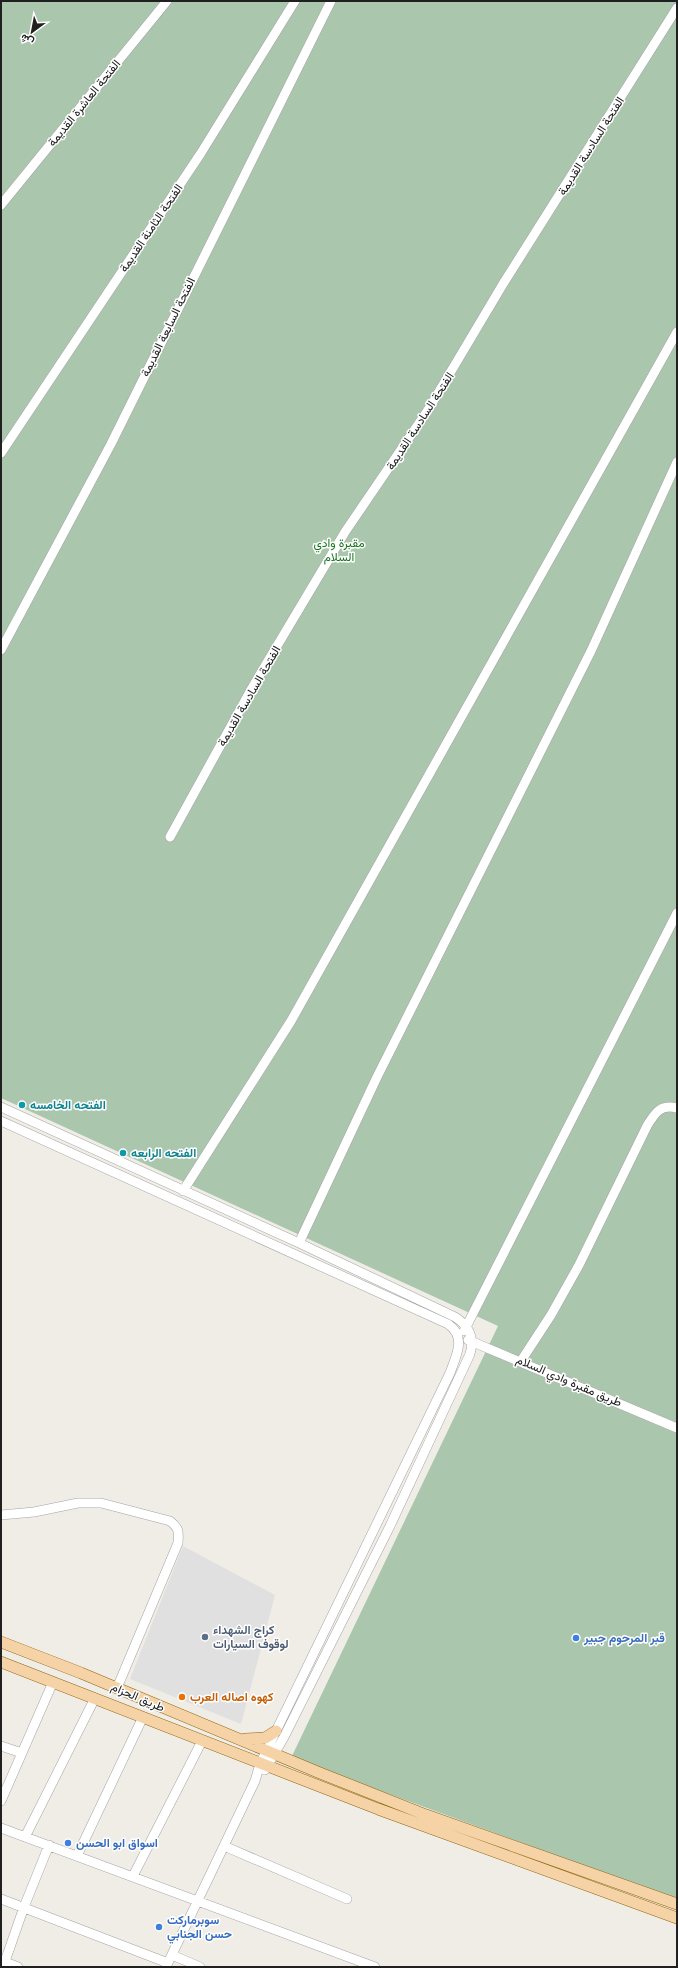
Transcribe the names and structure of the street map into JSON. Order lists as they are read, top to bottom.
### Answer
{
  "streets": {
    "main road": ["طريق الحزام"],
    "street": [
      "الفتحة العاشرة القديمة",
      "الفتحة السادسة القديمة",
      "الفتحة الثامنة القديمة",
      "الفتحة السابعة القديمة",
      "طريق مقبرة وادي السلام"
    ]
  },
  "parks": ["مقبرة وادي السلام"],
  "places": [
    "الفتحه الخامسه",
    "الفتحه الرابعه",
    "كراج الشهداء لوقوف السيارات",
    "قبر المرحوم جبير",
    "كهوه اصاله العرب",
    "اسواق ابو الحسن",
    "سوبرماركت حسن الجنابي"
  ],
  "north": "bottom left"
}
